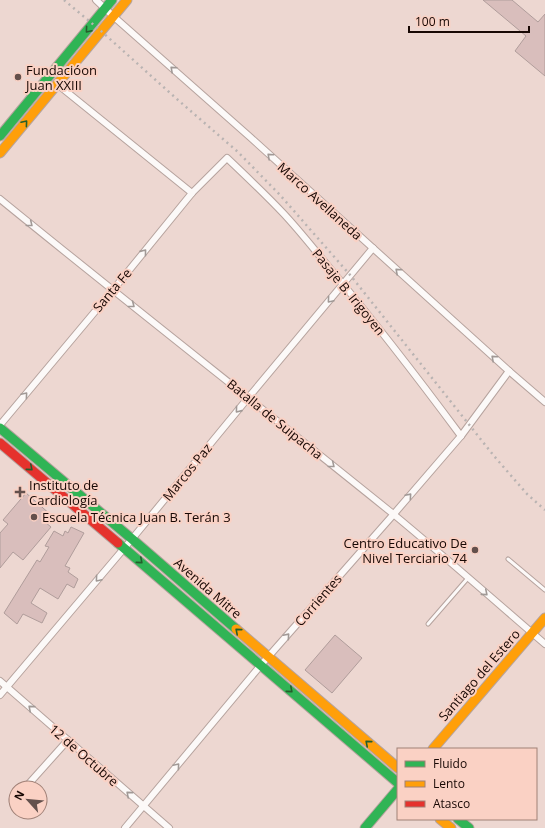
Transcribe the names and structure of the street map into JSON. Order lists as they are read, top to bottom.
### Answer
{
  "streets": {
    "main road": ["Avenida Mitre", "Santiago del Estero"],
    "street": [
      "Marco Avellaneda",
      "Santa Fe",
      "Pasaje B. Irigoyen",
      "Batalla de Suipacha",
      "Marcos Paz",
      "Corrientes",
      "12 de Octubre"
    ]
  },
  "crossings": [
    ["Marco Avellaneda", "Marcos Paz"],
    ["Marco Avellaneda", "Corrientes"],
    ["Santa Fe", "Pasaje B. Irigoyen"],
    ["Santa Fe", "Batalla de Suipacha"],
    ["Pasaje B. Irigoyen", "Marcos Paz"],
    ["Pasaje B. Irigoyen", "Corrientes"],
    ["Batalla de Suipacha", "Marcos Paz"],
    ["Batalla de Suipacha", "Corrientes"],
    ["Batalla de Suipacha", "Santiago del Estero"],
    ["Marcos Paz", "Avenida Mitre"],
    ["Marcos Paz", "12 de Octubre"],
    ["Avenida Mitre", "Corrientes"],
    ["Corrientes", "12 de Octubre"]
  ],
  "one_way": [
    "Marco Avellaneda",
    "Santa Fe",
    "Batalla de Suipacha",
    "Marcos Paz",
    "Corrientes",
    "12 de Octubre"
  ],
  "places": {
    "other": ["Fundacióon Juan XXIII", "Escuela Técnica Juan B. Terán 3", "Centro Educativo De Nivel Terciario 74"],
    "health": ["Instituto de Cardiología"]
  },
  "legend": ["Fluido", "Lento", "Atasco"],
  "scale_bar": "100 m",
  "north": "top left"
}
